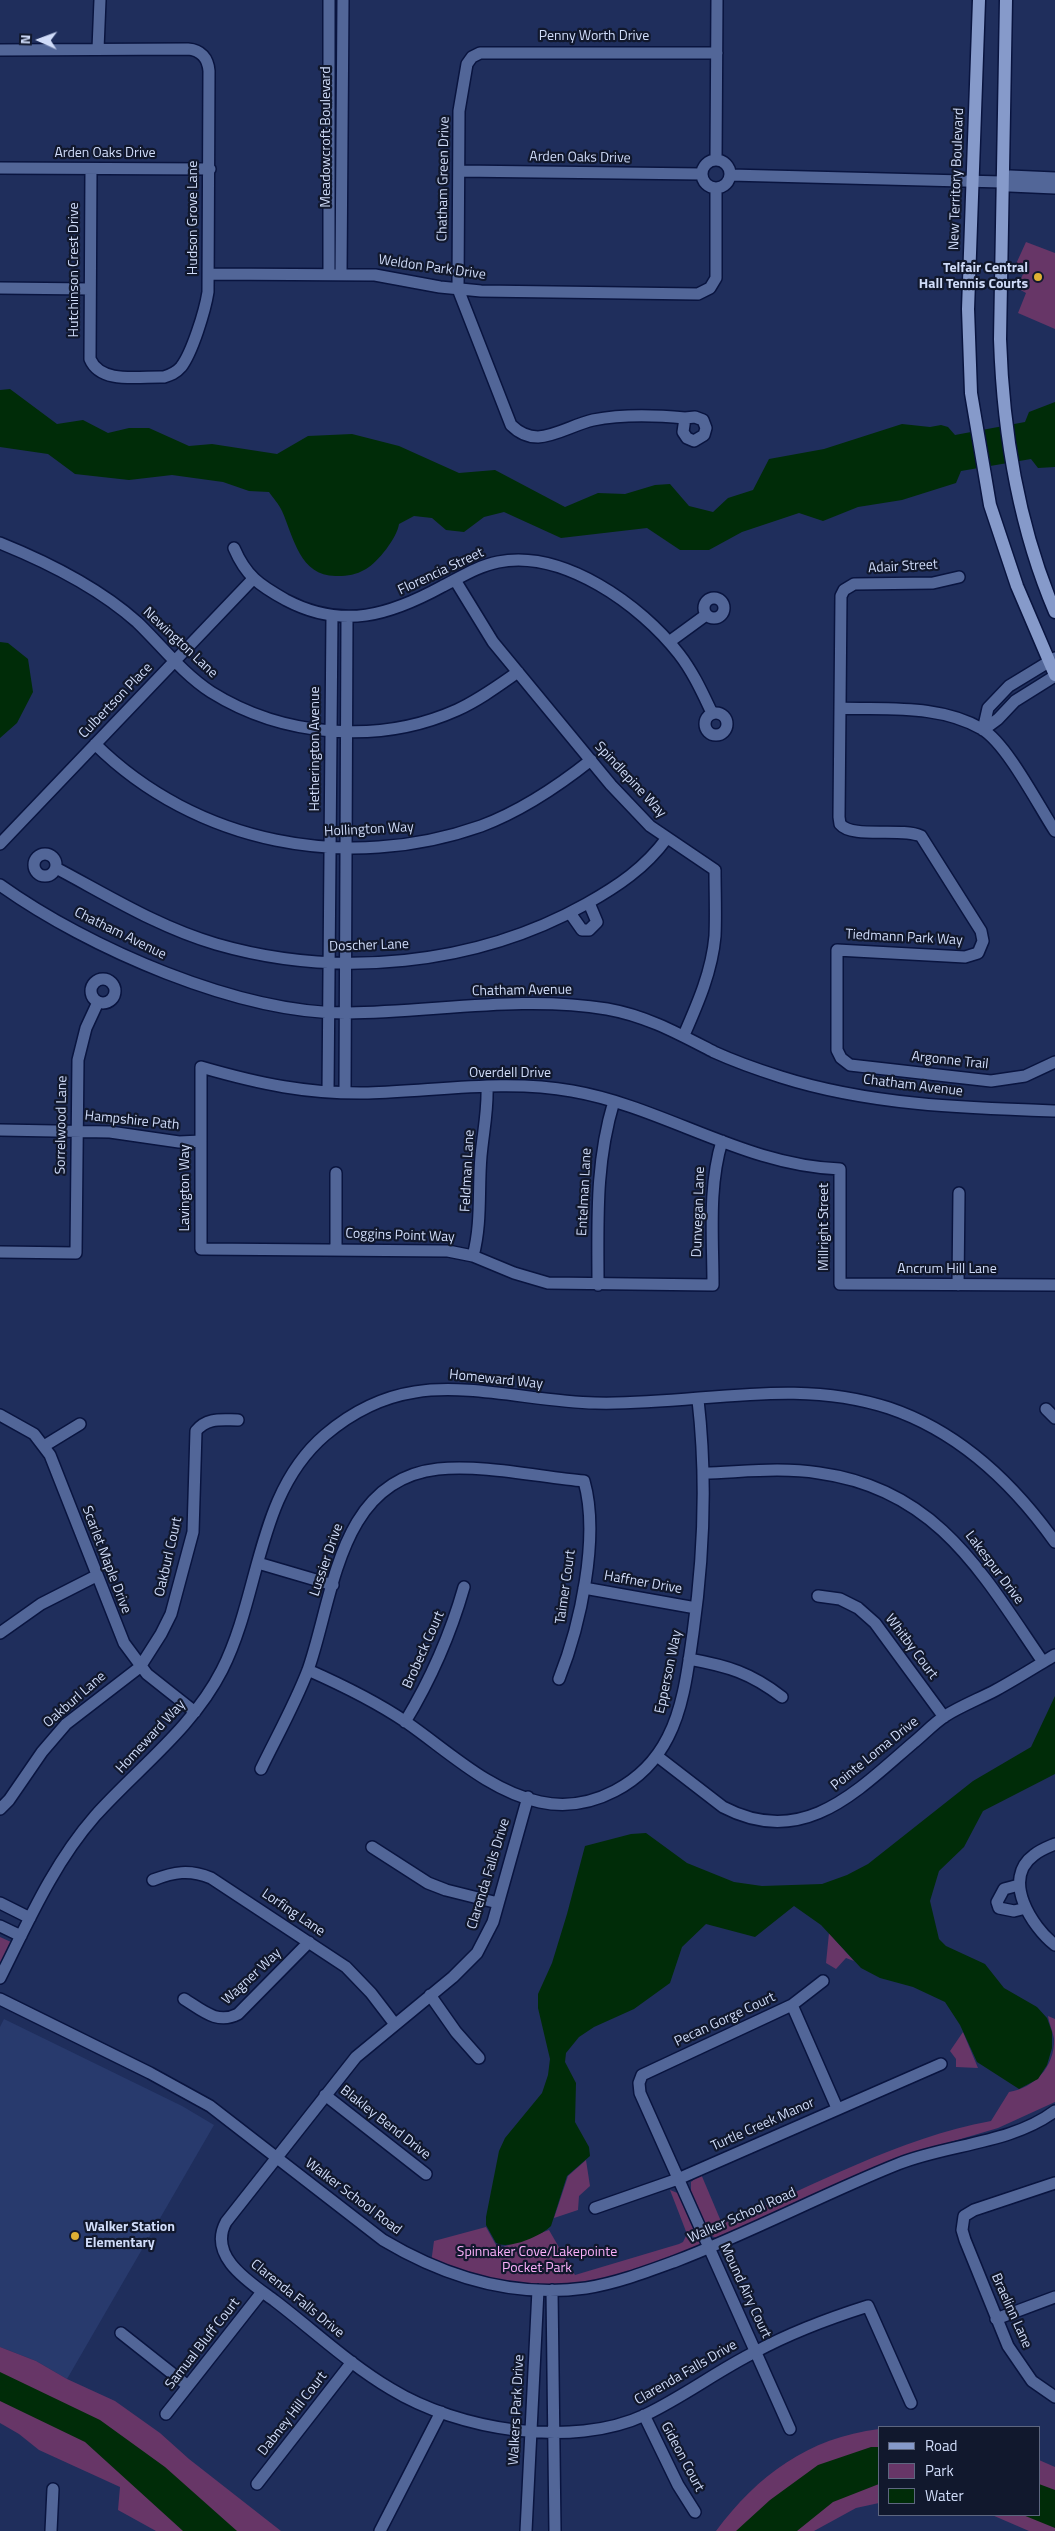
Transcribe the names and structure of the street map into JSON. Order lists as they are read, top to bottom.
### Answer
{
  "streets": {
    "main road": ["New Territory Boulevard"],
    "street": [
      "Penny Worth Drive",
      "Meadowcroft Boulevard",
      "Arden Oaks Drive",
      "Chatham Green Drive",
      "Hudson Grove Lane",
      "Weldon Park Drive",
      "Hutchinson Crest Drive",
      "Adair Street",
      "Florencia Street",
      "Newington Lane",
      "Culbertson Place",
      "Hetherington Avenue",
      "Spindlepine Way",
      "Hollington Way",
      "Chatham Avenue",
      "Tiedmann Park Way",
      "Doscher Lane",
      "Argonne Trail",
      "Overdell Drive",
      "Hampshire Path",
      "Sorrelwood Lane",
      "Feldman Lane",
      "Lavington Way",
      "Entelman Lane",
      "Dunvegan Lane",
      "Millright Street",
      "Coggins Point Way",
      "Ancrum Hill Lane",
      "Homeward Way",
      "Oakburl Court",
      "Scarlet Maple Drive",
      "Lussier Drive",
      "Lakespur Drive",
      "Haffner Drive",
      "Taimer Court",
      "Whitby Court",
      "Brobeck Court",
      "Epperson Way",
      "Oakburl Lane",
      "Pointe Loma Drive",
      "Clarenda Falls Drive",
      "Lorfing Lane",
      "Wagner Way",
      "Pecan Gorge Court",
      "Blakley Bend Drive",
      "Turtle Creek Manor",
      "Walker School Road",
      "Mound Airy Court",
      "Braelinn Lane",
      "Samual Bluff Court",
      "Walkers Park Drive",
      "Dabney Hill Court",
      "Gideon Court"
    ]
  },
  "crossings": [
    ["Penny Worth Drive", "Chatham Green Drive"],
    ["Meadowcroft Boulevard", "Weldon Park Drive"],
    ["Arden Oaks Drive", "Chatham Green Drive"],
    ["Arden Oaks Drive", "Hudson Grove Lane"],
    ["Arden Oaks Drive", "Weldon Park Drive"],
    ["Arden Oaks Drive", "Hutchinson Crest Drive"],
    ["Chatham Green Drive", "Weldon Park Drive"],
    ["Hudson Grove Lane", "Weldon Park Drive"],
    ["Hudson Grove Lane", "Hutchinson Crest Drive"],
    ["Adair Street", "Tiedmann Park Way"],
    ["Florencia Street", "Culbertson Place"],
    ["Florencia Street", "Hetherington Avenue"],
    ["Florencia Street", "Spindlepine Way"],
    ["Newington Lane", "Culbertson Place"],
    ["Newington Lane", "Hetherington Avenue"],
    ["Newington Lane", "Spindlepine Way"],
    ["Culbertson Place", "Hollington Way"],
    ["Hetherington Avenue", "Hollington Way"],
    ["Hetherington Avenue", "Chatham Avenue"],
    ["Hetherington Avenue", "Doscher Lane"],
    ["Hetherington Avenue", "Overdell Drive"],
    ["Spindlepine Way", "Hollington Way"],
    ["Spindlepine Way", "Chatham Avenue"],
    ["Spindlepine Way", "Doscher Lane"],
    ["Tiedmann Park Way", "Argonne Trail"],
    ["Overdell Drive", "Feldman Lane"],
    ["Overdell Drive", "Lavington Way"],
    ["Overdell Drive", "Entelman Lane"],
    ["Overdell Drive", "Dunvegan Lane"],
    ["Overdell Drive", "Millright Street"],
    ["Hampshire Path", "Sorrelwood Lane"],
    ["Hampshire Path", "Lavington Way"],
    ["Feldman Lane", "Coggins Point Way"],
    ["Lavington Way", "Coggins Point Way"],
    ["Entelman Lane", "Coggins Point Way"],
    ["Dunvegan Lane", "Coggins Point Way"],
    ["Millright Street", "Ancrum Hill Lane"],
    ["Homeward Way", "Scarlet Maple Drive"],
    ["Homeward Way", "Epperson Way"],
    ["Oakburl Court", "Scarlet Maple Drive"],
    ["Oakburl Court", "Oakburl Lane"],
    ["Scarlet Maple Drive", "Oakburl Lane"],
    ["Lussier Drive", "Taimer Court"],
    ["Lussier Drive", "Epperson Way"],
    ["Lakespur Drive", "Epperson Way"],
    ["Lakespur Drive", "Pointe Loma Drive"],
    ["Haffner Drive", "Taimer Court"],
    ["Haffner Drive", "Epperson Way"],
    ["Whitby Court", "Pointe Loma Drive"],
    ["Brobeck Court", "Epperson Way"],
    ["Epperson Way", "Pointe Loma Drive"],
    ["Epperson Way", "Clarenda Falls Drive"],
    ["Clarenda Falls Drive", "Lorfing Lane"],
    ["Clarenda Falls Drive", "Blakley Bend Drive"],
    ["Clarenda Falls Drive", "Walker School Road"],
    ["Clarenda Falls Drive", "Mound Airy Court"],
    ["Clarenda Falls Drive", "Samual Bluff Court"],
    ["Clarenda Falls Drive", "Walkers Park Drive"],
    ["Clarenda Falls Drive", "Dabney Hill Court"],
    ["Clarenda Falls Drive", "Gideon Court"],
    ["Lorfing Lane", "Wagner Way"],
    ["Pecan Gorge Court", "Mound Airy Court"],
    ["Turtle Creek Manor", "Mound Airy Court"],
    ["Walker School Road", "Mound Airy Court"],
    ["Walker School Road", "Walkers Park Drive"]
  ],
  "parks": ["Spinnaker Cove/Lakepointe Pocket Park"],
  "places": ["Telfair Central Hall Tennis Courts", "Walker Station Elementary"],
  "legend": ["Road", "Park", "Water"],
  "north": "left"
}
